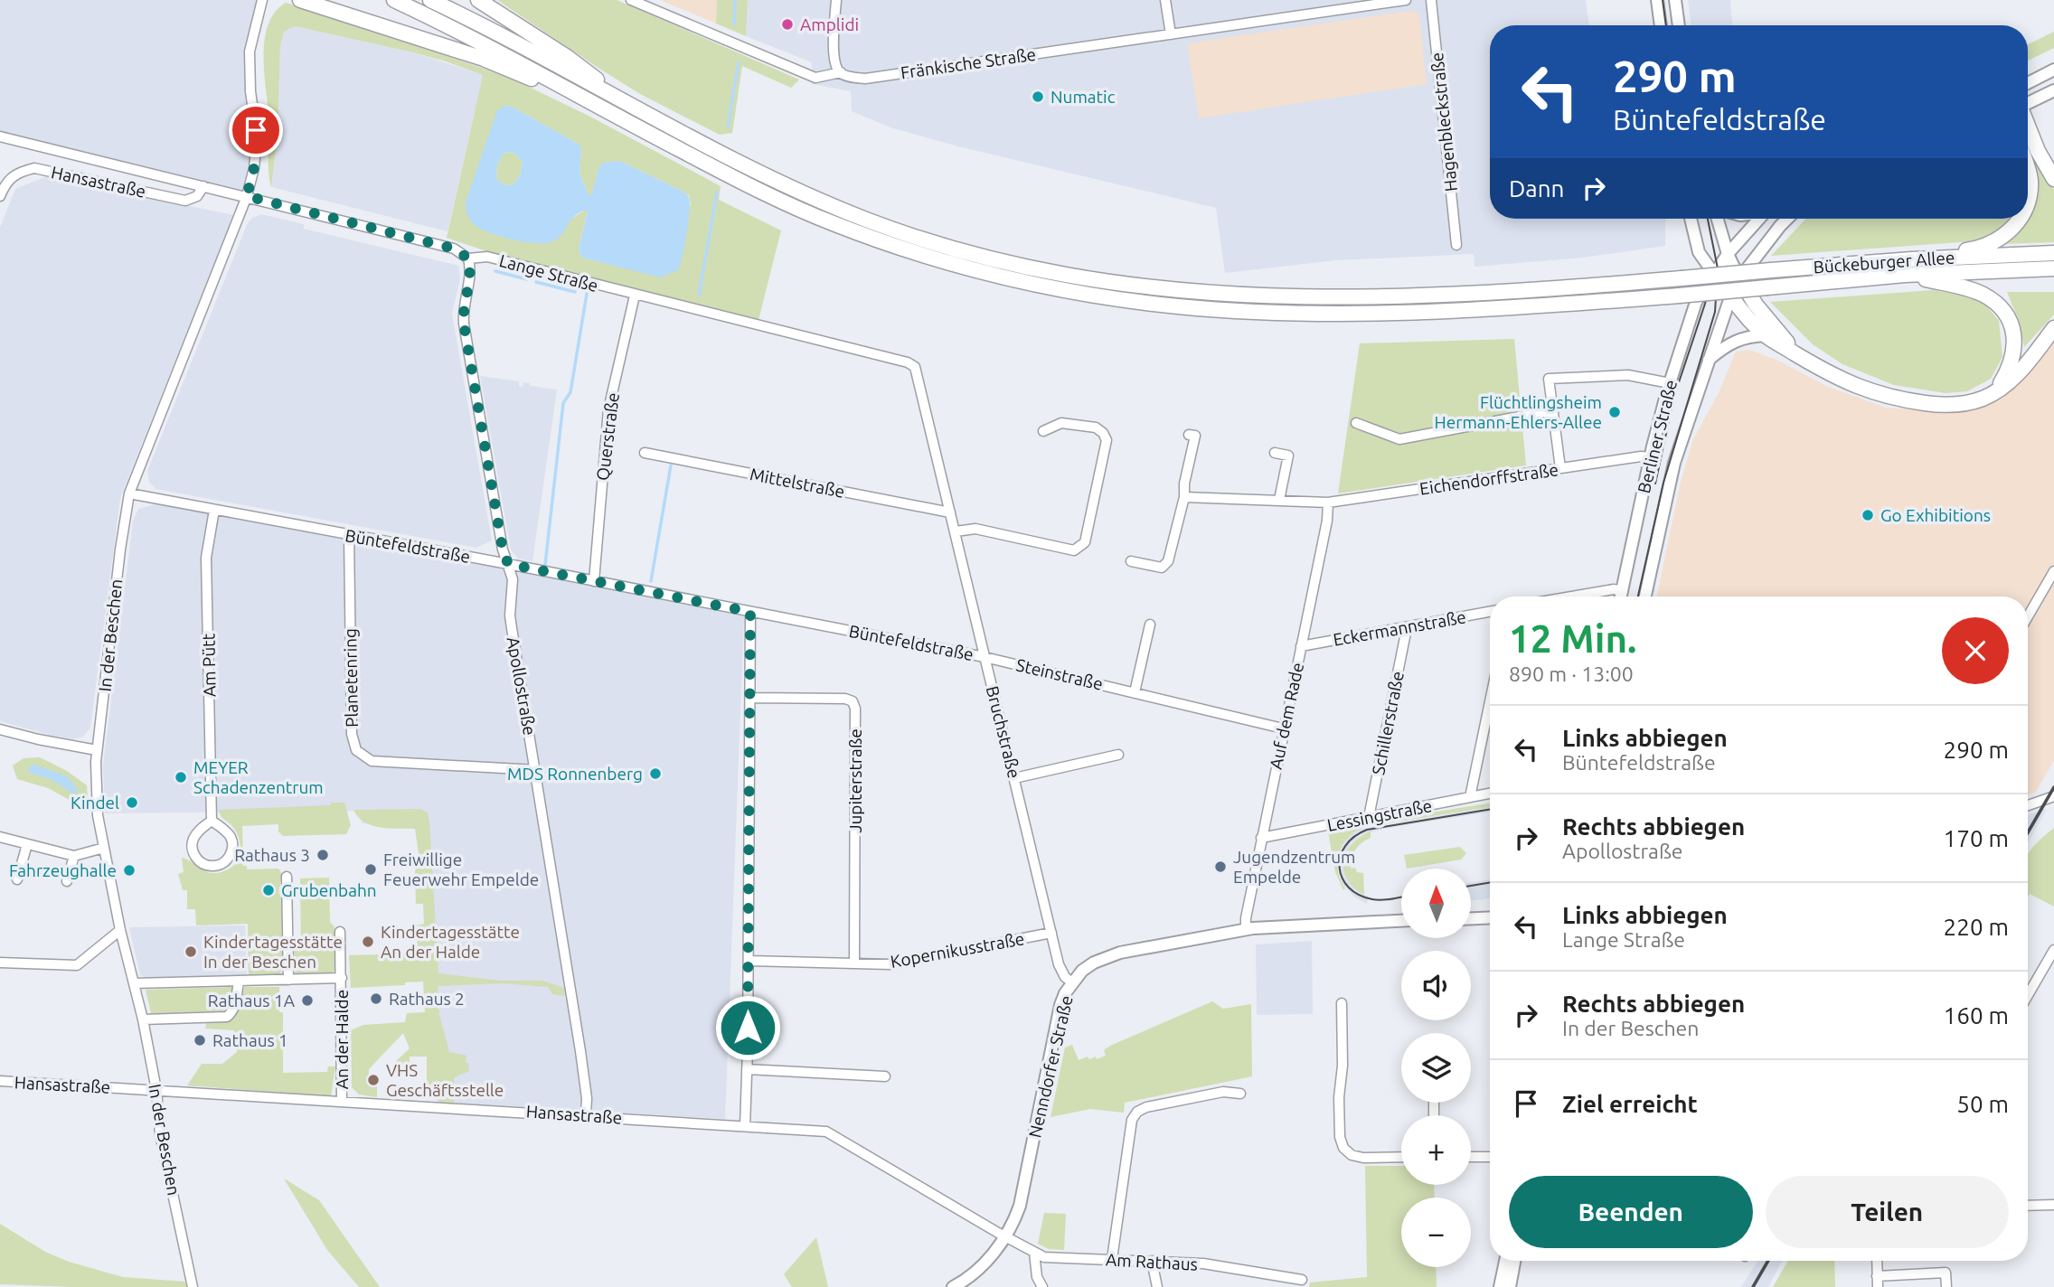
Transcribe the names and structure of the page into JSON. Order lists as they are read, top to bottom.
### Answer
{
  "streets": {
    "highway": ["Bückeburger Allee"],
    "street": [
      "Fränkische Straße",
      "Hagenbleckstraße",
      "Hansastraße",
      "Lange Straße",
      "Querstraße",
      "Berliner Straße",
      "Eichendorffstraße",
      "Mittelstraße",
      "Büntefeldstraße",
      "Eckermannstraße",
      "In der Beschen",
      "Am Pütt",
      "Steinstraße",
      "Planetenring",
      "Apollostraße",
      "Auf dem Rade",
      "Schillerstraße",
      "Bruchstraße",
      "Jupiterstraße",
      "Lessingstraße",
      "Kopernikusstraße",
      "An der Halde",
      "Nenndorfer Straße",
      "Am Rathaus"
    ]
  },
  "crossings": [
    ["Hansastraße", "Lange Straße"],
    ["Hansastraße", "In der Beschen"],
    ["Hansastraße", "Apollostraße"],
    ["Hansastraße", "An der Halde"],
    ["Hansastraße", "Nenndorfer Straße"],
    ["Hansastraße", "Am Rathaus"],
    ["Lange Straße", "Querstraße"],
    ["Lange Straße", "In der Beschen"],
    ["Lange Straße", "Apollostraße"],
    ["Lange Straße", "Bruchstraße"],
    ["Querstraße", "Büntefeldstraße"],
    ["Berliner Straße", "Eichendorffstraße"],
    ["Eichendorffstraße", "Auf dem Rade"],
    ["Mittelstraße", "Bruchstraße"],
    ["Büntefeldstraße", "In der Beschen"],
    ["Büntefeldstraße", "Am Pütt"],
    ["Büntefeldstraße", "Steinstraße"],
    ["Büntefeldstraße", "Planetenring"],
    ["Büntefeldstraße", "Apollostraße"],
    ["Büntefeldstraße", "Bruchstraße"],
    ["Eckermannstraße", "Auf dem Rade"],
    ["Eckermannstraße", "Schillerstraße"],
    ["In der Beschen", "An der Halde"],
    ["Steinstraße", "Auf dem Rade"],
    ["Steinstraße", "Bruchstraße"],
    ["Planetenring", "Apollostraße"],
    ["Auf dem Rade", "Lessingstraße"],
    ["Auf dem Rade", "Nenndorfer Straße"],
    ["Schillerstraße", "Lessingstraße"],
    ["Bruchstraße", "Kopernikusstraße"],
    ["Bruchstraße", "Nenndorfer Straße"],
    ["Jupiterstraße", "Kopernikusstraße"],
    ["Nenndorfer Straße", "Am Rathaus"]
  ],
  "places": [
    "Amplidi",
    "Numatic",
    "Flüchtlingsheim Hermann-Ehlers-Allee",
    "Go Exhibitions",
    "MDS Ronnenberg",
    "MEYER Schadenzentrum",
    "Kindel",
    "Rathaus 3",
    "Jugendzentrum Empelde",
    "Freiwillige Feuerwehr Empelde",
    "Fahrzeughalle",
    "Grubenbahn",
    "Kindertagesstätte An der Halde",
    "Kindertagesstätte In der Beschen",
    "Rathaus 2",
    "Rathaus 1A",
    "Rathaus 1",
    "VHS Geschäftsstelle"
  ],
  "north": "top",
  "page": {
    "turn": ["290 m", "Büntefeldstraße"],
    "then": "Dann",
    "heading": ["12 Min.", "890 m · 13:00"],
    "list": [
      {
        "name": "Links abbiegen",
        "note": "Büntefeldstraße",
        "value": "290 m"
      },
      {
        "name": "Rechts abbiegen",
        "note": "Apollostraße",
        "value": "170 m"
      },
      {
        "name": "Links abbiegen",
        "note": "Lange Straße",
        "value": "220 m"
      },
      {
        "name": "Rechts abbiegen",
        "note": "In der Beschen",
        "value": "160 m"
      },
      {
        "name": "Ziel erreicht",
        "value": "50 m"
      }
    ],
    "map_buttons": ["+", "−"],
    "buttons": ["Beenden", "Teilen"]
  }
}
